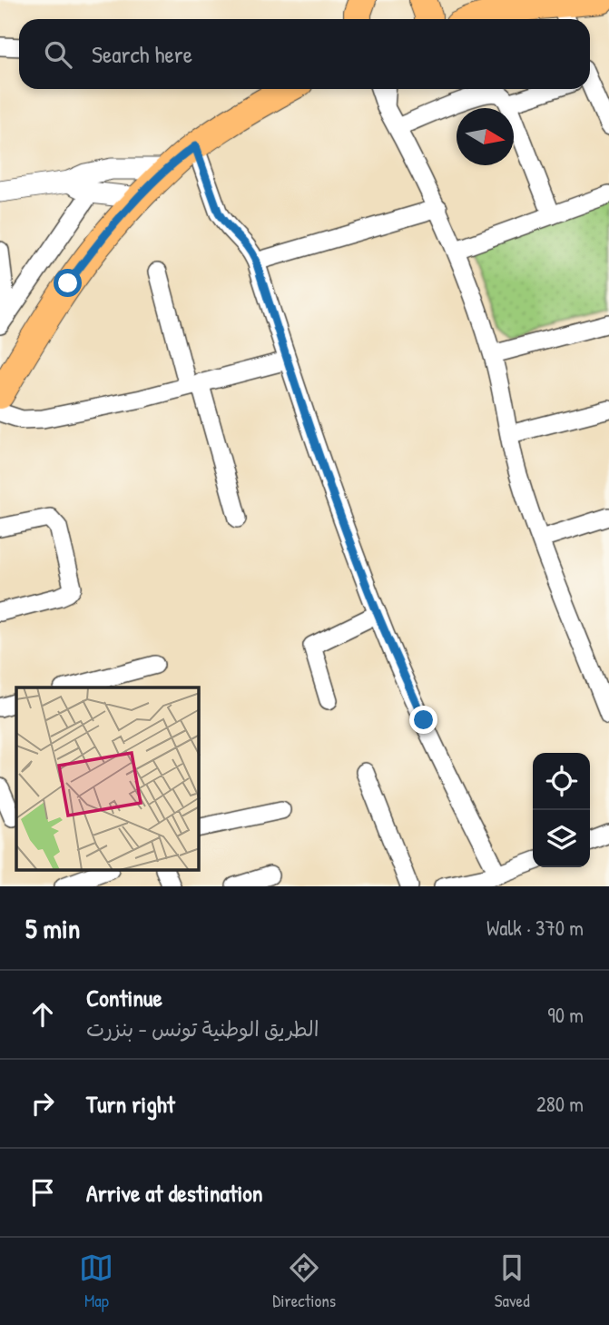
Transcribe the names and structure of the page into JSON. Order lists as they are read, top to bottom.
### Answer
{
  "north": "right",
  "page": {
    "search": "Search here",
    "heading": ["5 min", "Walk · 370 m"],
    "list": [
      ["Continue", "الطريق الوطنية تونس - بنزرت", "90 m"],
      ["Turn right", "280 m"],
      "Arrive at destination"
    ],
    "nav": ["Map", "Directions", "Saved"]
  }
}
